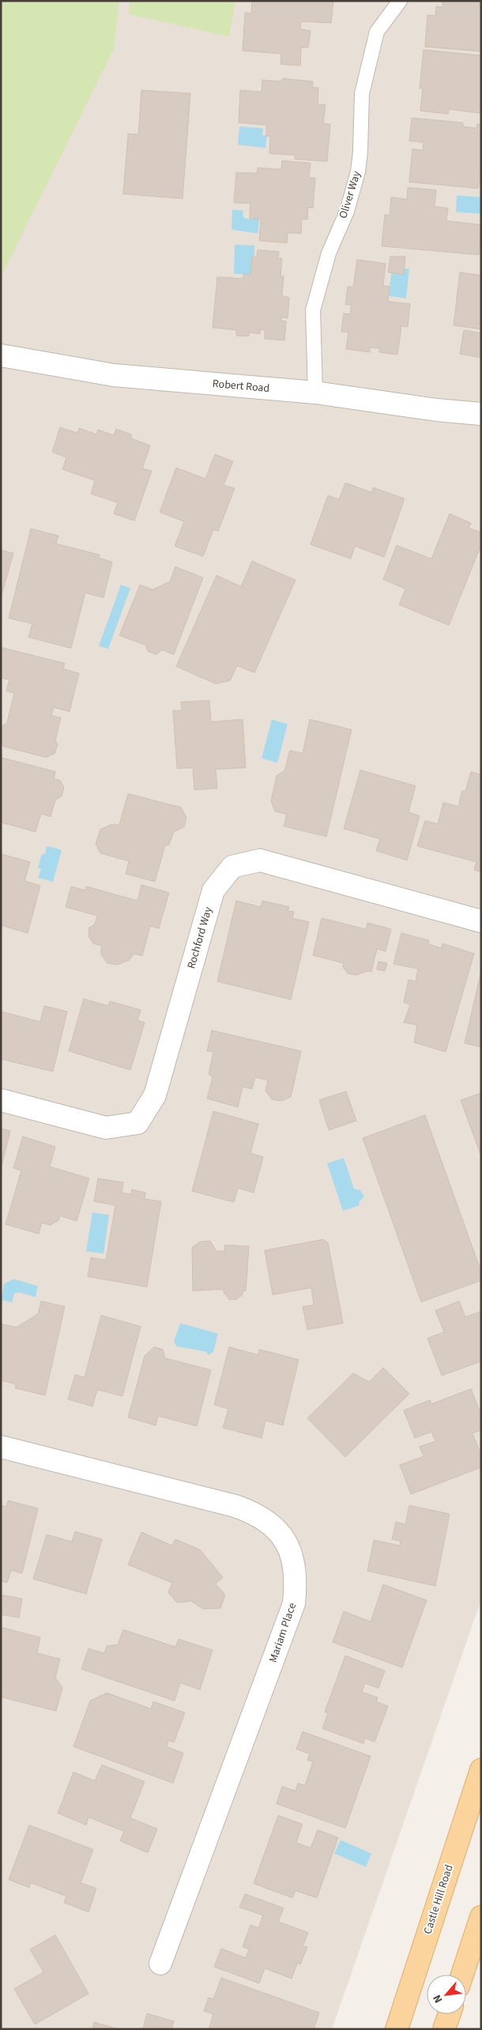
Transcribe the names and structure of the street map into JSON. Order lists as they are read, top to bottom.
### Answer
{
  "streets": {
    "main road": ["Castle Hill Road"],
    "street": ["Robert Road", "Rochford Way", "Mariam Place"],
    "lane": ["Oliver Way"]
  },
  "crossings": [
    ["Oliver Way", "Robert Road"]
  ],
  "north": "bottom left"
}
